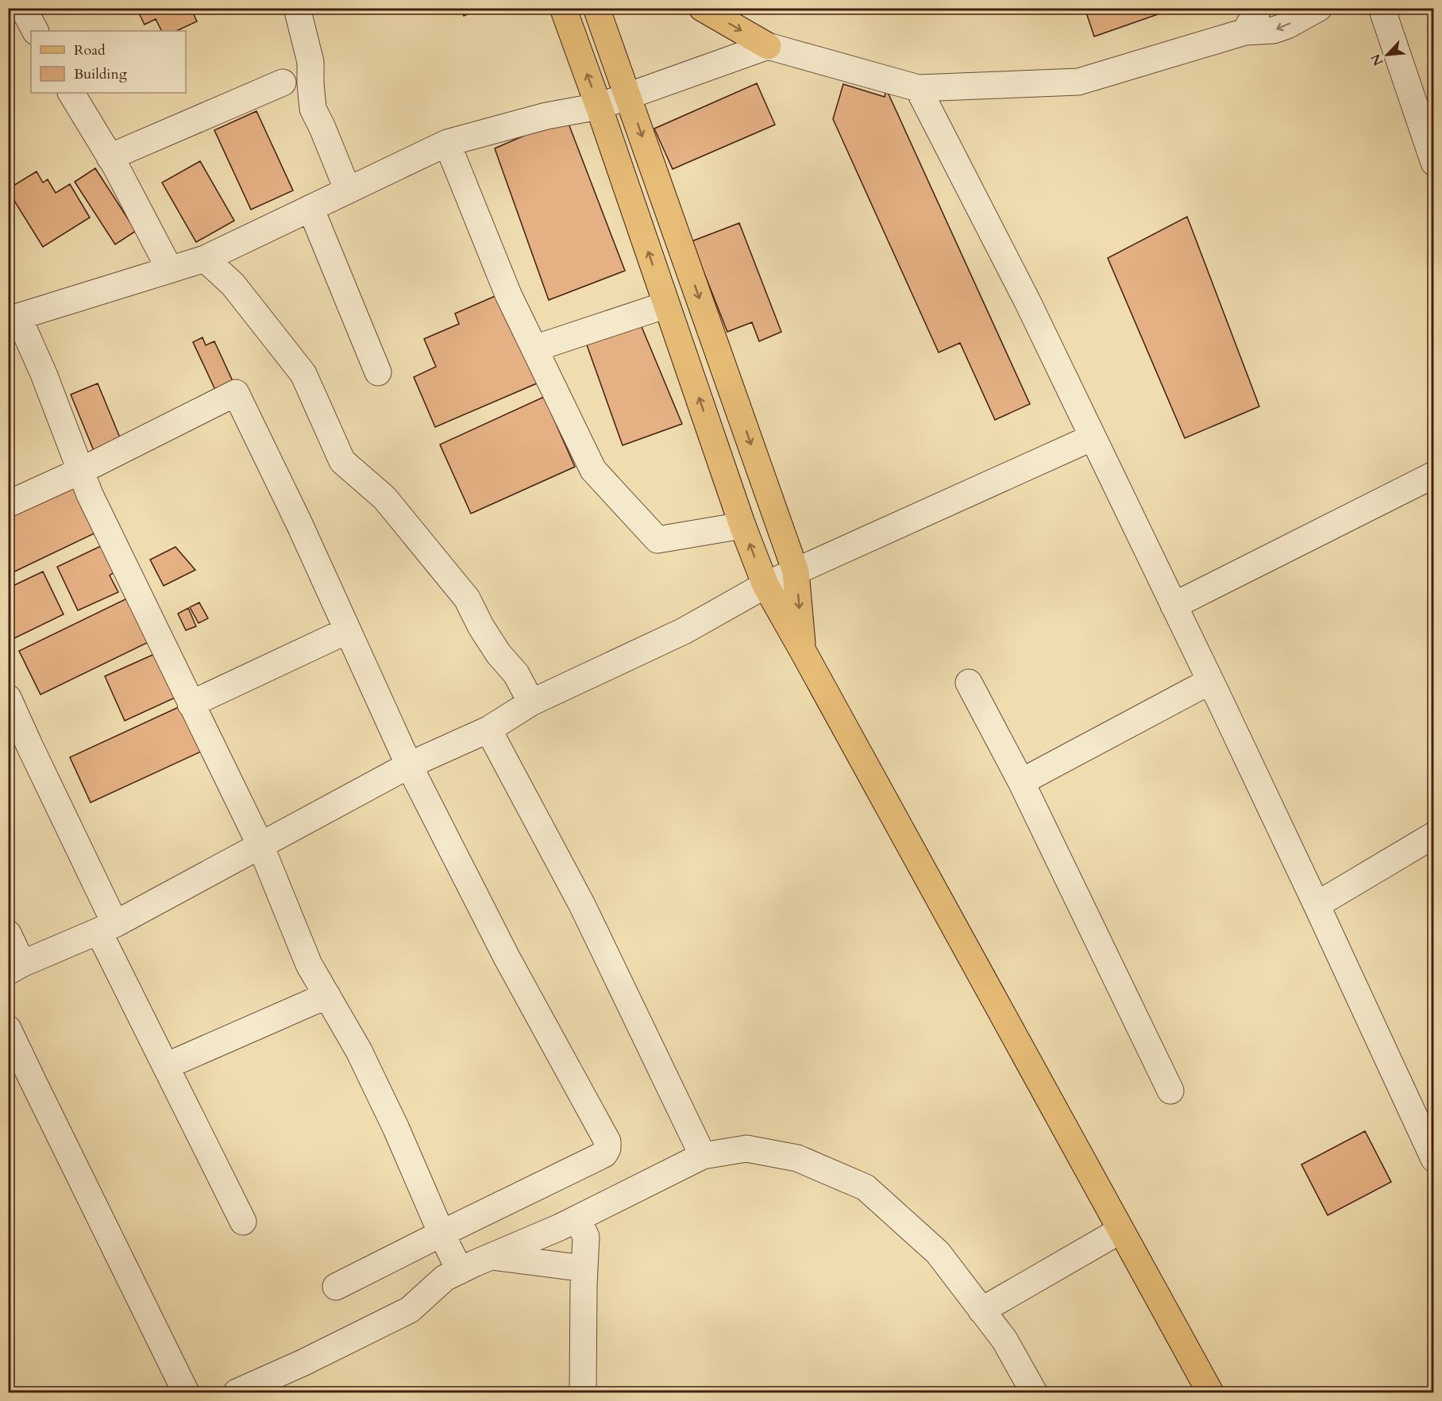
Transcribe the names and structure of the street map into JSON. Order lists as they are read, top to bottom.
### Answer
{
  "legend": ["Road", "Building"],
  "north": "bottom left"
}
